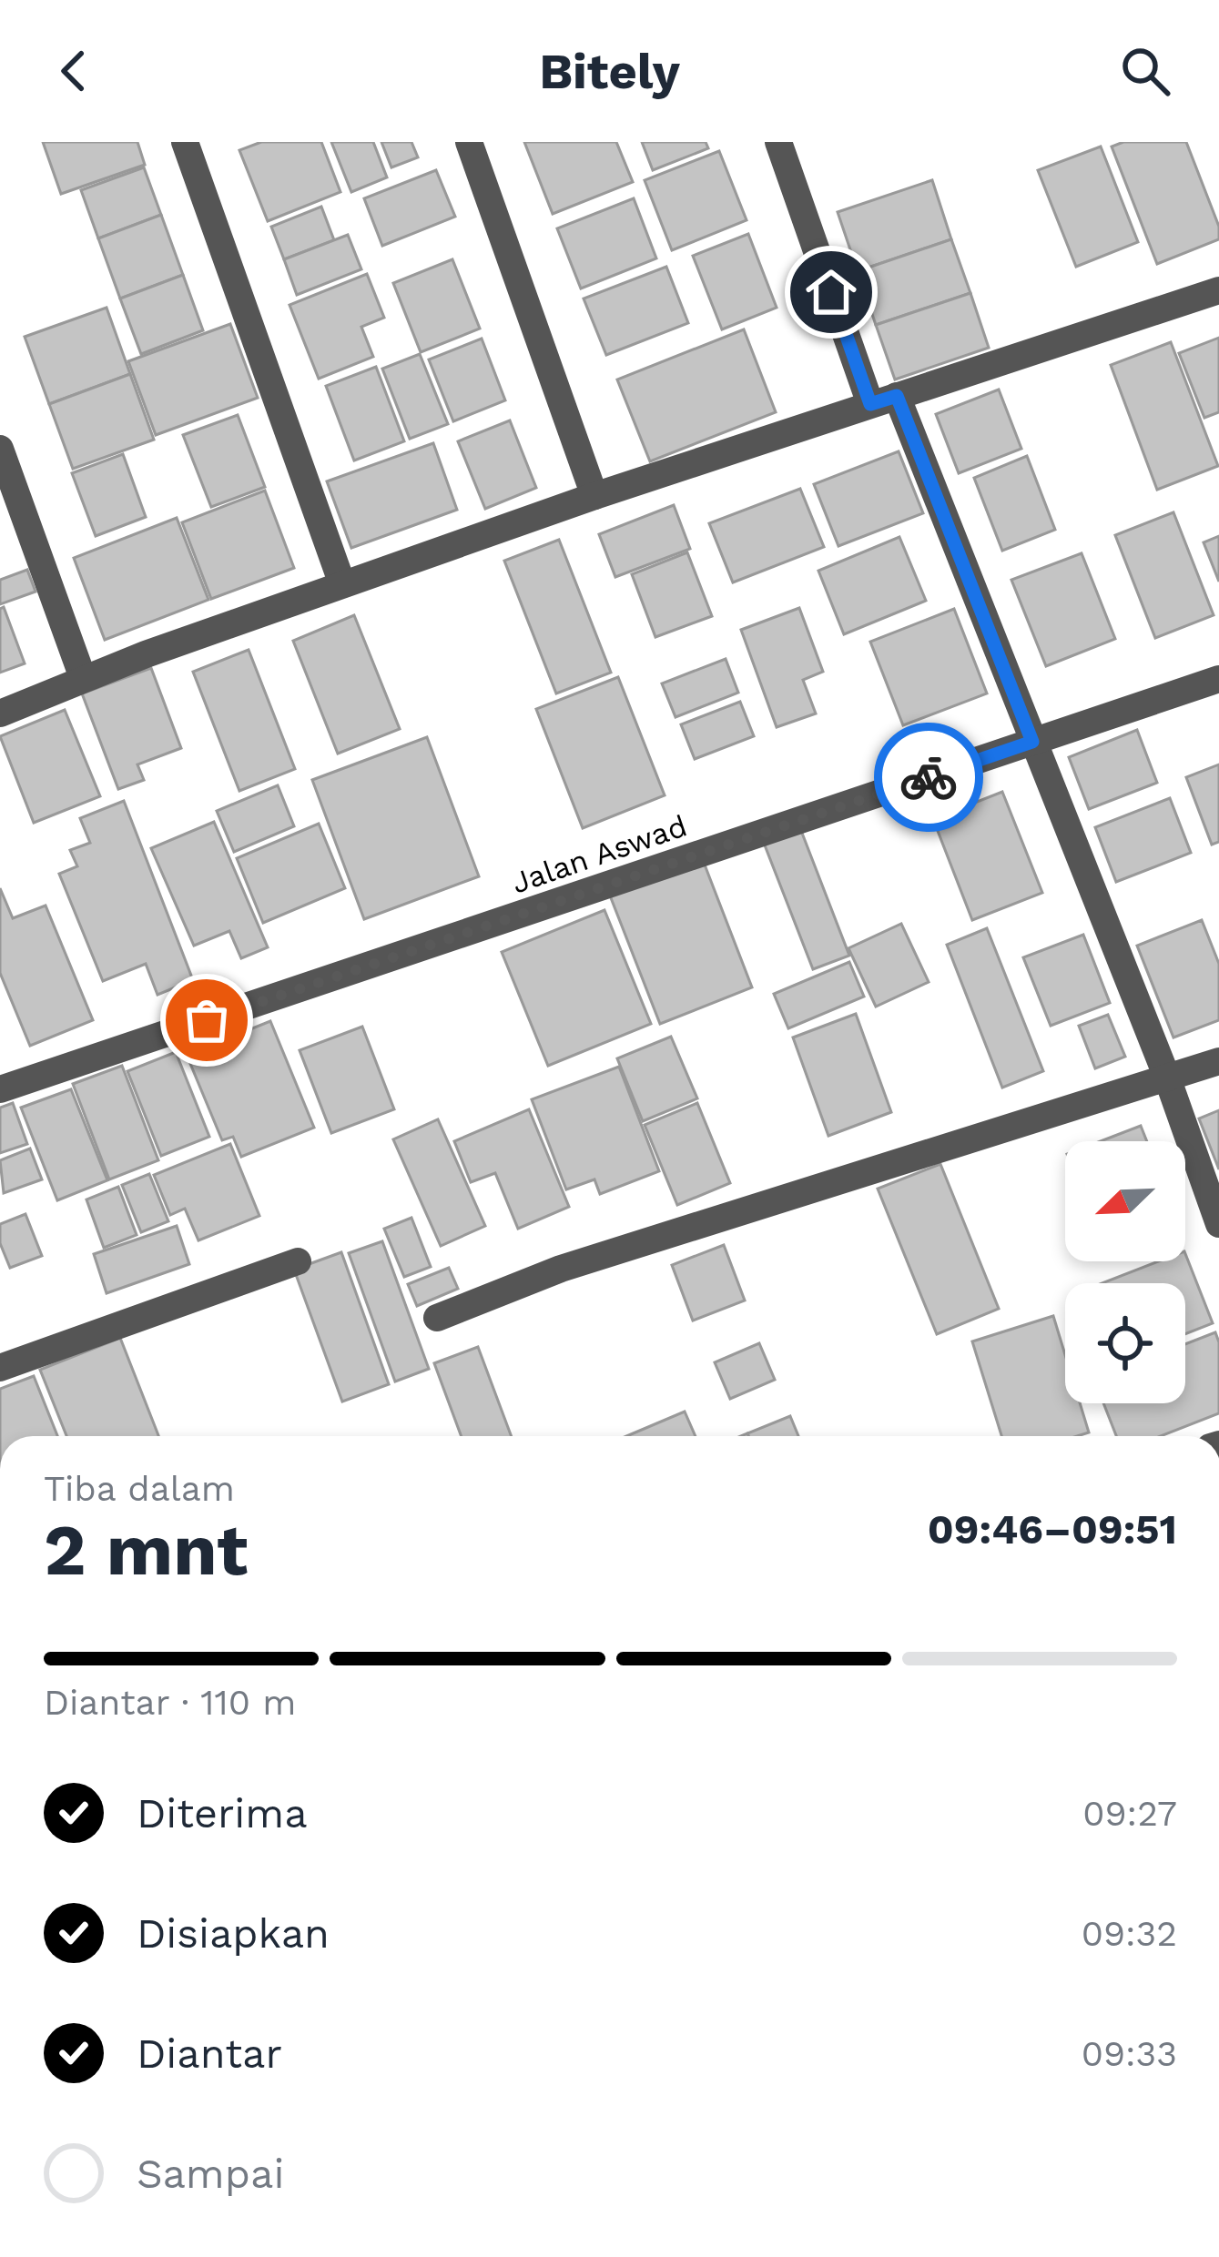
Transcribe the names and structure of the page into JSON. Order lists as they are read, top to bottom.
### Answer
{
  "streets": {
    "street": ["Jalan Aswad"]
  },
  "north": "bottom left",
  "page": {
    "header": "Bitely",
    "heading": ["2 mnt", "Tiba dalam", "09:46–09:51"],
    "bar": "Diantar · 110 m",
    "list": [
      ["Diterima", "09:27"],
      ["Disiapkan", "09:32"],
      ["Diantar", "09:33"],
      "Sampai"
    ]
  }
}
